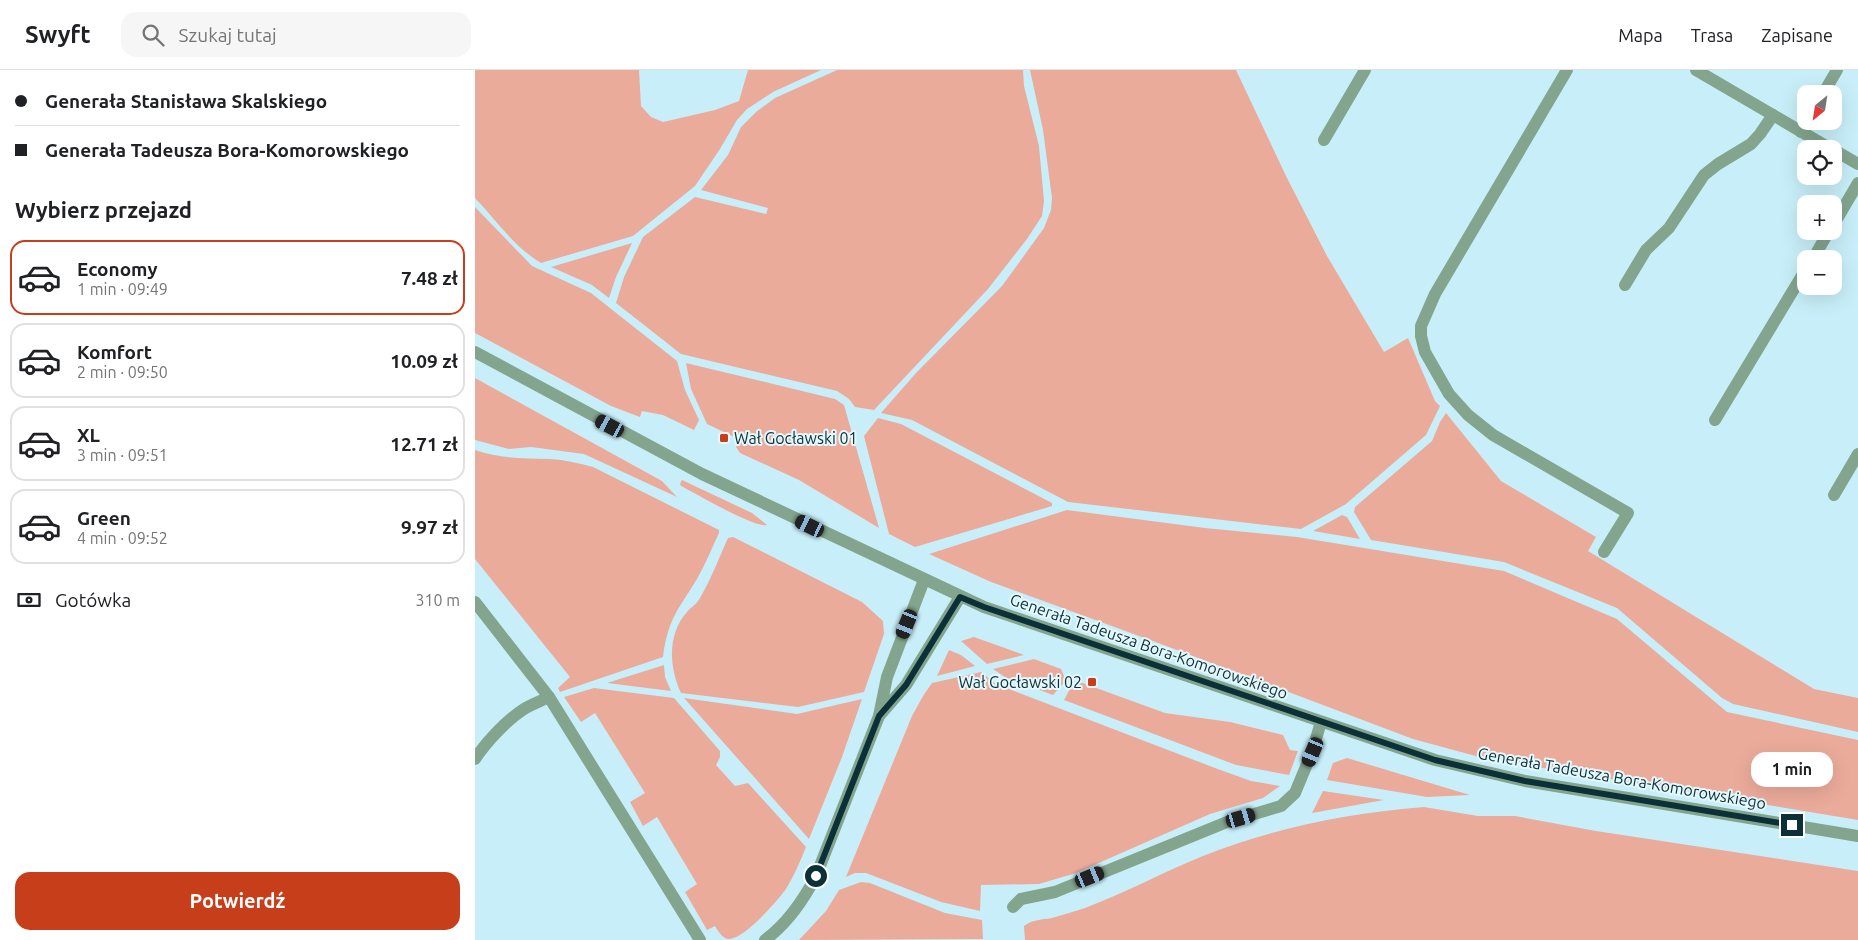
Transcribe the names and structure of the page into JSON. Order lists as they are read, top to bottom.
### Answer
{
  "streets": {
    "street": ["Generała Tadeusza Bora-Komorowskiego"]
  },
  "places": {
    "transit": ["Wał Gocławski 01", "Wał Gocławski 02"]
  },
  "north": "bottom left",
  "page": {
    "header": "Swyft",
    "search": "Szukaj tutaj",
    "nav": ["Mapa", "Trasa", "Zapisane"],
    "banner": ["Generała Stanisława Skalskiego", "Generała Tadeusza Bora-Komorowskiego"],
    "map_buttons": ["+", "−"],
    "heading": "Wybierz przejazd",
    "list": [
      {
        "name": "Economy",
        "note": "1 min · 09:49",
        "value": "7.48 zł"
      },
      {
        "name": "Komfort",
        "note": "2 min · 09:50",
        "value": "10.09 zł"
      },
      {
        "name": "XL",
        "note": "3 min · 09:51",
        "value": "12.71 zł"
      },
      {
        "name": "Green",
        "note": "4 min · 09:52",
        "value": "9.97 zł"
      }
    ],
    "pay": ["Gotówka", "310 m"],
    "bubble": "1 min",
    "buttons": "Potwierdź"
  }
}
